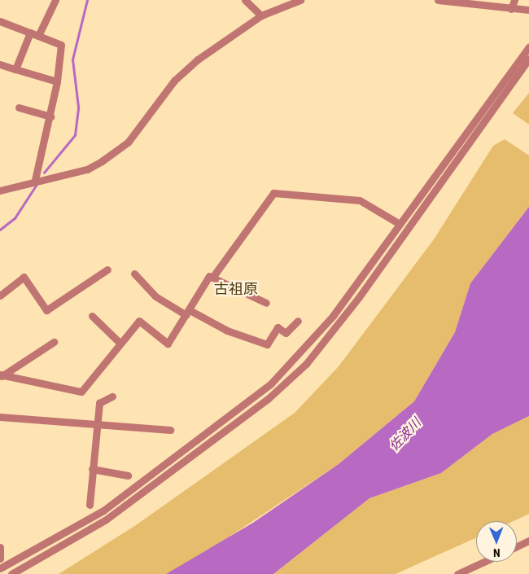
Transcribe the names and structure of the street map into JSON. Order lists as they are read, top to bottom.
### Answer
{
  "districts": ["古祖原"],
  "water": ["佐波川"],
  "north": "bottom"
}
